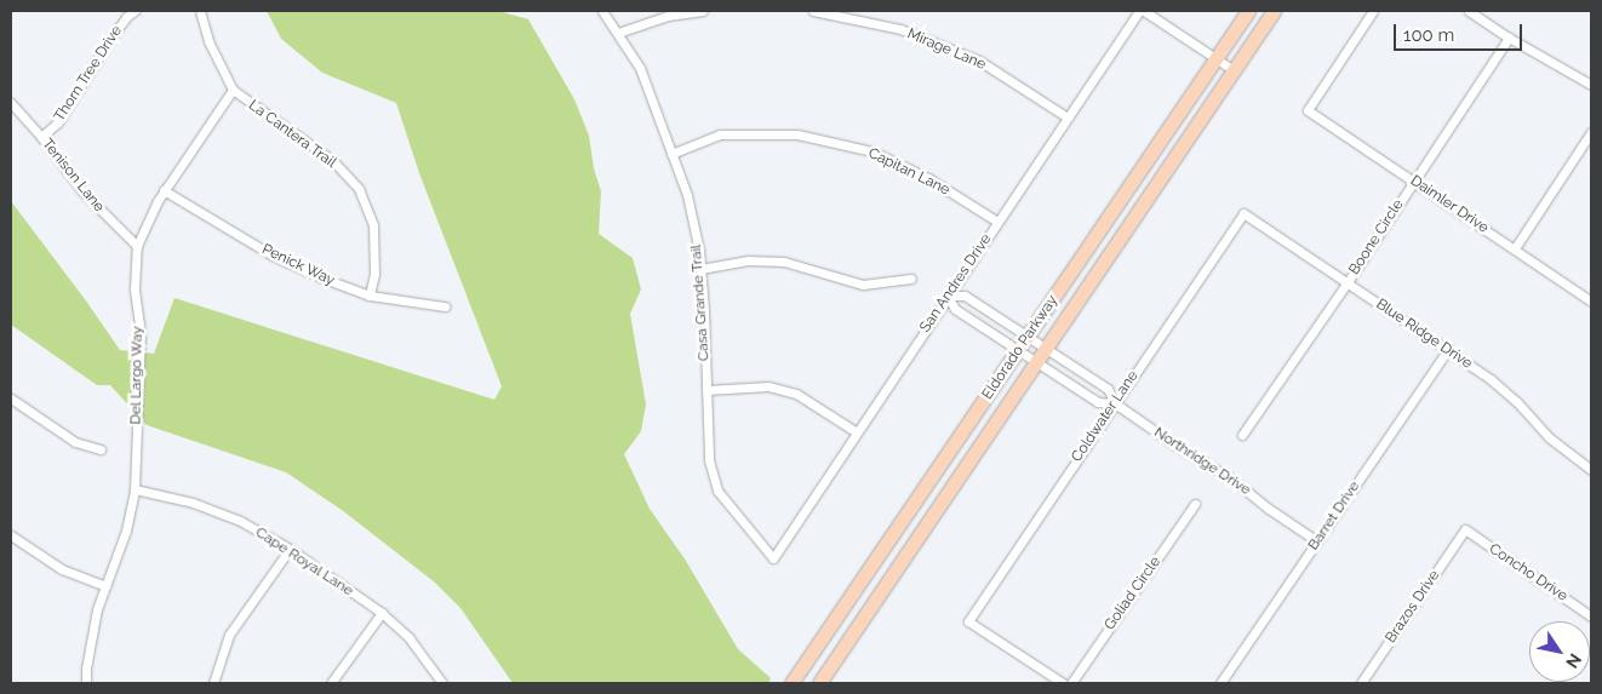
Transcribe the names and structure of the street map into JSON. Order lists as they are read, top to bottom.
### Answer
{
  "streets": {
    "main road": ["Eldorado Parkway"],
    "street": [
      "Mirage Lane",
      "Thorn Tree Drive",
      "La Cantera Trail",
      "Capitan Lane",
      "Tenison Lane",
      "Daimler Drive",
      "Boone Circle",
      "Penick Way",
      "San Andres Drive",
      "Casa Grande Trail",
      "Blue Ridge Drive",
      "Del Largo Way",
      "Coldwater Lane",
      "Northridge Drive",
      "Barret Drive",
      "Cape Royal Lane",
      "Concho Drive",
      "Goliad Circle",
      "Brazos Drive"
    ]
  },
  "crossings": [
    ["Mirage Lane", "San Andres Drive"],
    ["Thorn Tree Drive", "Tenison Lane"],
    ["La Cantera Trail", "Penick Way"],
    ["La Cantera Trail", "Del Largo Way"],
    ["Capitan Lane", "San Andres Drive"],
    ["Capitan Lane", "Casa Grande Trail"],
    ["Tenison Lane", "Del Largo Way"],
    ["Daimler Drive", "Boone Circle"],
    ["Boone Circle", "Blue Ridge Drive"],
    ["Penick Way", "Del Largo Way"],
    ["San Andres Drive", "Casa Grande Trail"],
    ["San Andres Drive", "Northridge Drive"],
    ["Blue Ridge Drive", "Coldwater Lane"],
    ["Blue Ridge Drive", "Barret Drive"],
    ["Eldorado Parkway", "Northridge Drive"],
    ["Del Largo Way", "Cape Royal Lane"],
    ["Coldwater Lane", "Northridge Drive"],
    ["Northridge Drive", "Barret Drive"],
    ["Concho Drive", "Brazos Drive"]
  ],
  "scale_bar": "100 m",
  "north": "bottom right"
}
